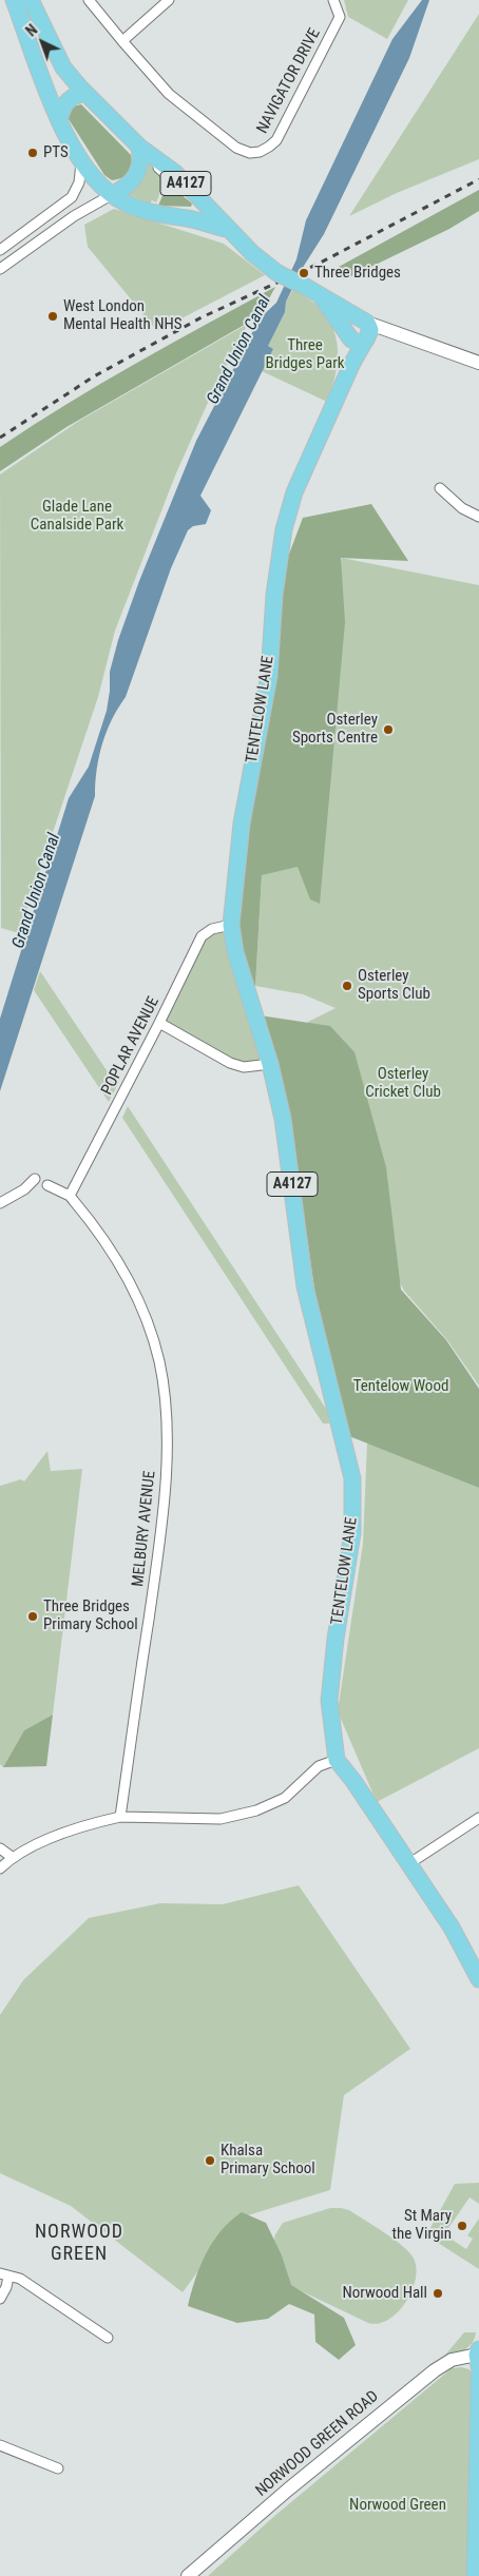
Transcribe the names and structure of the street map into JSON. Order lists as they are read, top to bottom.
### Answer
{
  "streets": {
    "main road": ["A4127", "TENTELOW LANE"],
    "street": [
      "NAVIGATOR DRIVE",
      "POPLAR AVENUE",
      "MELBURY AVENUE",
      "NORWOOD GREEN ROAD"
    ]
  },
  "crossings": [
    ["A4127", "TENTELOW LANE"],
    ["TENTELOW LANE", "POPLAR AVENUE"],
    ["POPLAR AVENUE", "MELBURY AVENUE"]
  ],
  "districts": ["NORWOOD GREEN"],
  "water": ["Grand Union Canal"],
  "parks": [
    "Three Bridges Park",
    "Glade Lane Canalside Park",
    "Osterley Cricket Club",
    "Tentelow Wood",
    "Norwood Green"
  ],
  "places": [
    "PTS",
    "Three Bridges",
    "West London Mental Health NHS",
    "Osterley Sports Centre",
    "Osterley Sports Club",
    "Three Bridges Primary School",
    "Khalsa Primary School",
    "St Mary the Virgin",
    "Norwood Hall"
  ],
  "north": "top left"
}
